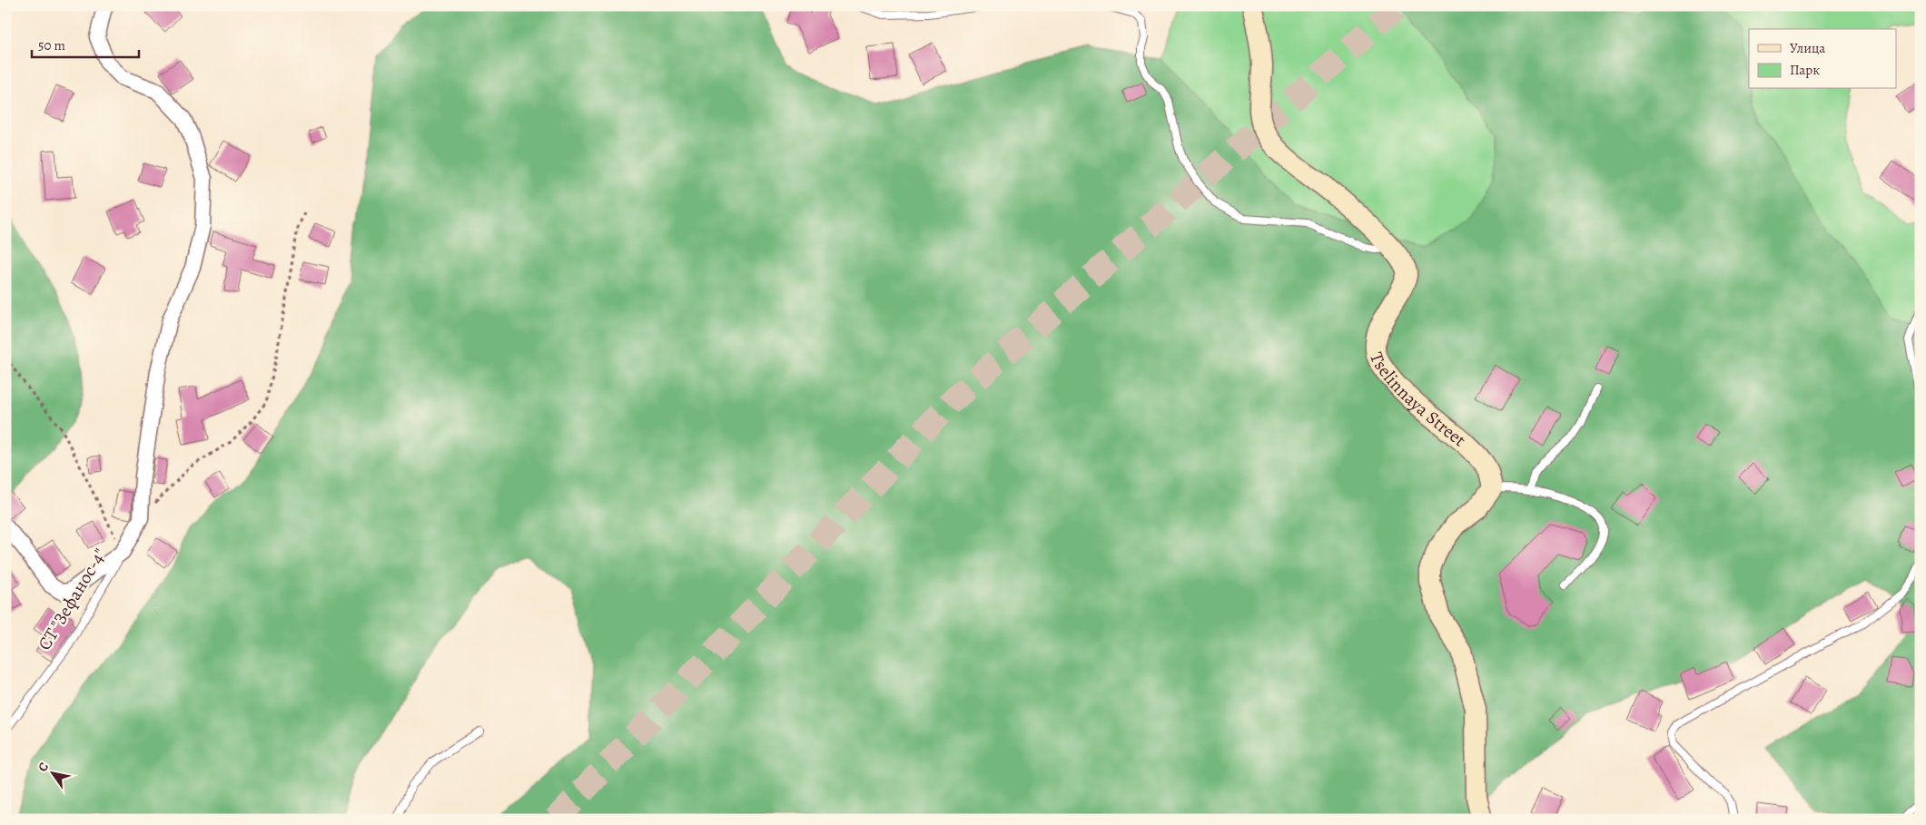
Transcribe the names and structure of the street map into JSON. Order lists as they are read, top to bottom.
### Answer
{
  "streets": {
    "street": ["Tselinnaya Street", "СТ \"Зефанос-4\""]
  },
  "legend": ["Улица", "Парк"],
  "scale_bar": "50 m",
  "north": "top left"
}
